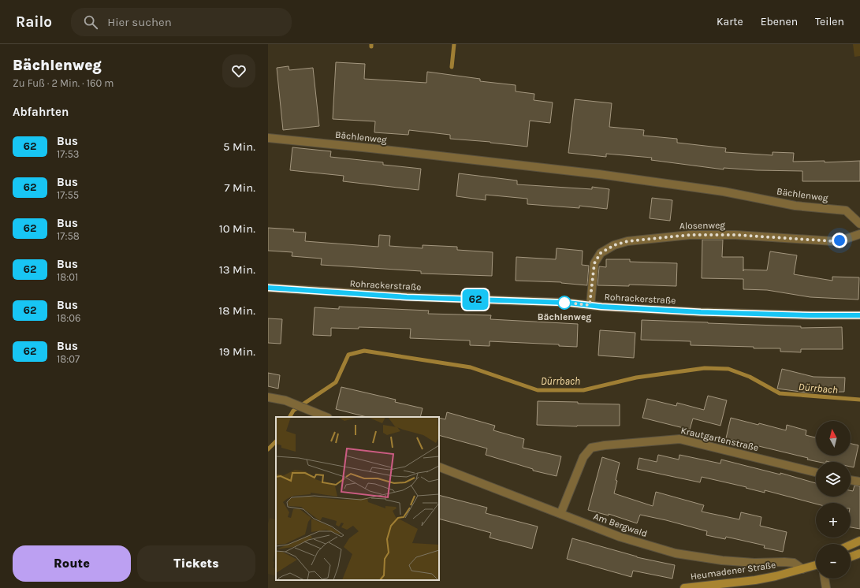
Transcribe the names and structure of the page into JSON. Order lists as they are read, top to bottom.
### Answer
{
  "streets": {
    "main road": ["Heumadener Straße"],
    "street": [
      "Bächlenweg",
      "Alosenweg",
      "Rohrackerstraße",
      "Krautgartenstraße",
      "Am Bergwald"
    ]
  },
  "crossings": [
    ["Alosenweg", "Rohrackerstraße"],
    ["Krautgartenstraße", "Am Bergwald"],
    ["Am Bergwald", "Heumadener Straße"]
  ],
  "water": ["Dürrbach"],
  "places": ["Bächlenweg"],
  "lines": ["bus line 62"],
  "north": "top",
  "page": {
    "header": "Railo",
    "search": "Hier suchen",
    "nav": ["Karte", "Ebenen", "Teilen"],
    "heading": [
      ["Bächlenweg", "Zu Fuß · 2 Min. · 160 m"],
      "Abfahrten"
    ],
    "on_map": "62",
    "list": [
      {
        "mark": "62",
        "name": "Bus",
        "note": "17:53",
        "value": "5 Min."
      },
      {
        "mark": "62",
        "name": "Bus",
        "note": "17:55",
        "value": "7 Min."
      },
      {
        "mark": "62",
        "name": "Bus",
        "note": "17:58",
        "value": "10 Min."
      },
      {
        "mark": "62",
        "name": "Bus",
        "note": "18:01",
        "value": "13 Min."
      },
      {
        "mark": "62",
        "name": "Bus",
        "note": "18:06",
        "value": "18 Min."
      },
      {
        "mark": "62",
        "name": "Bus",
        "note": "18:07",
        "value": "19 Min."
      }
    ],
    "map_buttons": ["+", "−"],
    "buttons": ["Route", "Tickets"]
  }
}
